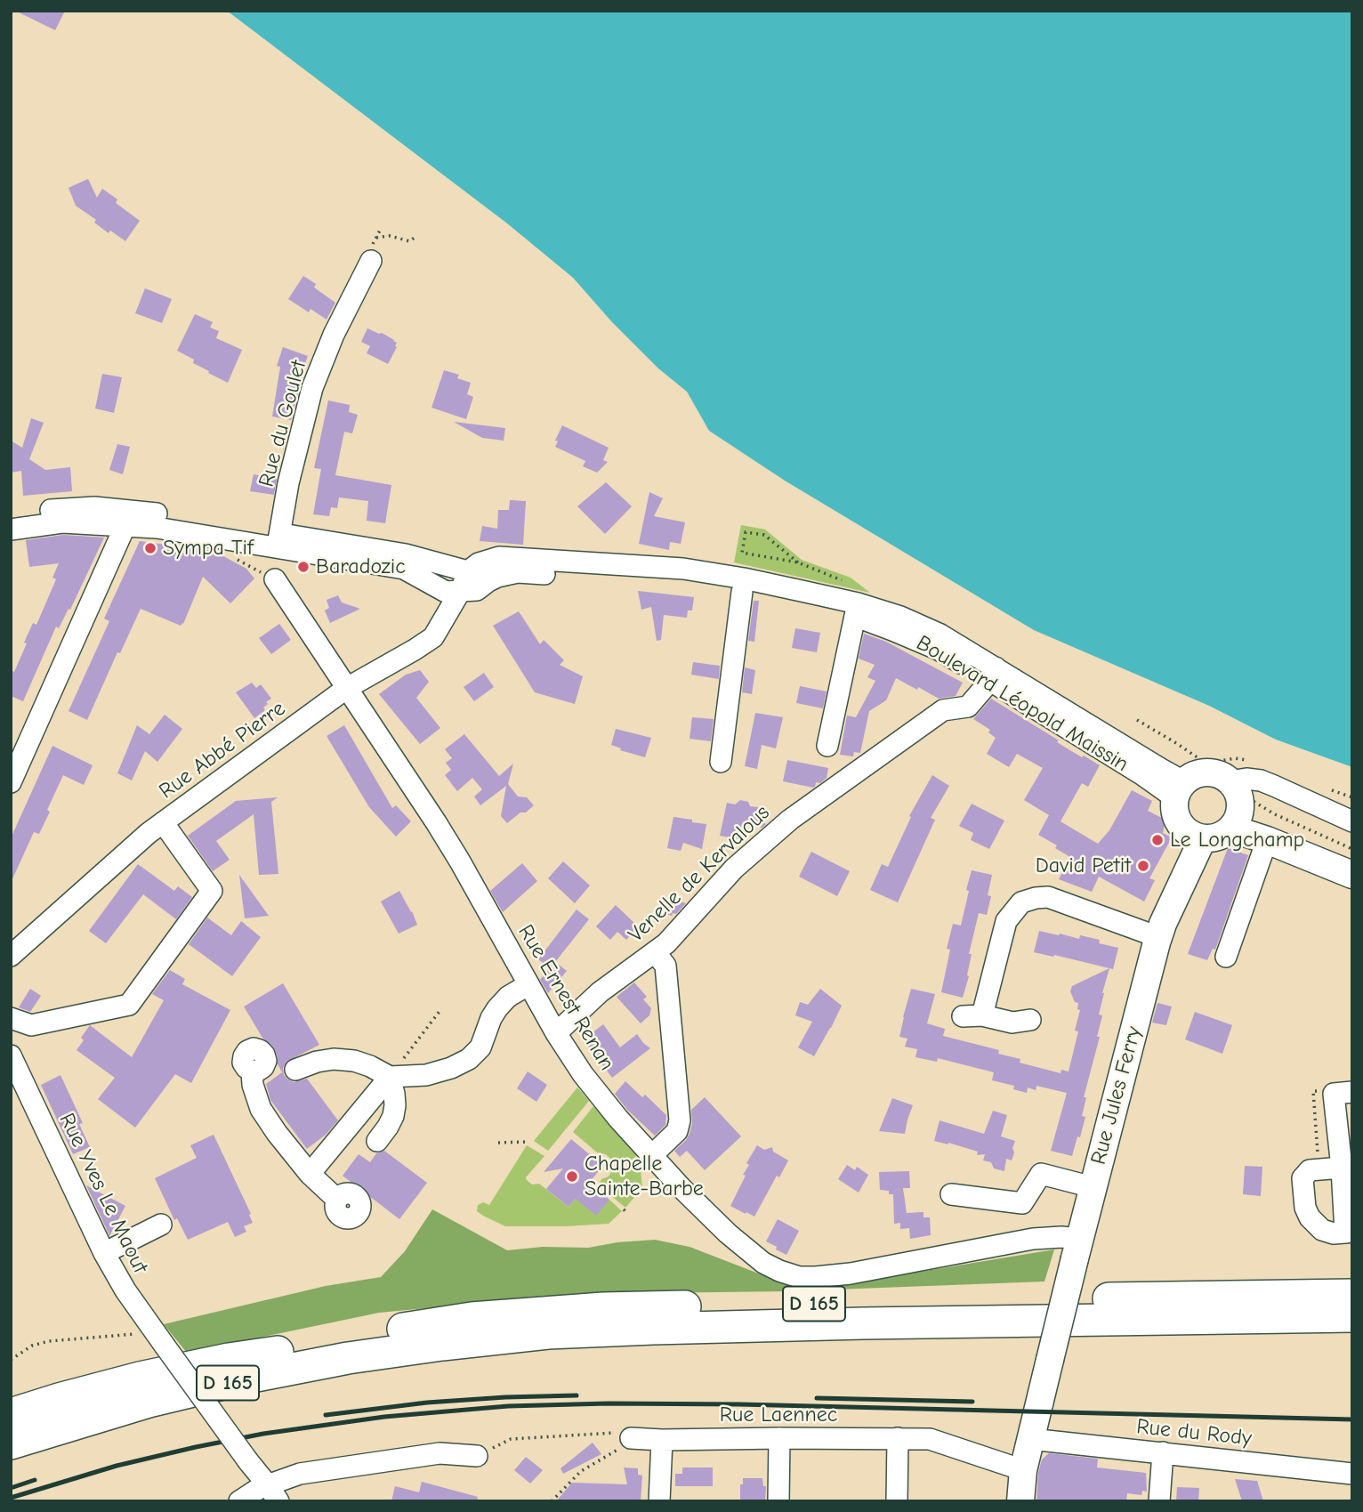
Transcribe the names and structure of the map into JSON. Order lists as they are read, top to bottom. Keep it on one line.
{"streets":{"highway":["D 165"],"main road":["Rue Jules Ferry"],"street":["Rue du Goulet","Boulevard Léopold Maissin","Rue Abbé Pierre","Venelle de Kervalous","Rue Ernest Renan","Rue Yves Le Maout","Rue Laennec","Rue du Rody"]},"crossings":[["Rue du Goulet","Boulevard Léopold Maissin"],["Boulevard Léopold Maissin","Rue Abbé Pierre"],["Boulevard Léopold Maissin","Venelle de Kervalous"],["Boulevard Léopold Maissin","Rue Jules Ferry"],["Rue Abbé Pierre","Rue Ernest Renan"],["Venelle de Kervalous","Rue Ernest Renan"],["Rue Ernest Renan","Rue Jules Ferry"],["Rue Jules Ferry","Rue Laennec"],["Rue Jules Ferry","Rue du Rody"]],"places":["Sympa Tif","Baradozic","Le Longchamp","David Petit","Chapelle Sainte-Barbe"]}
